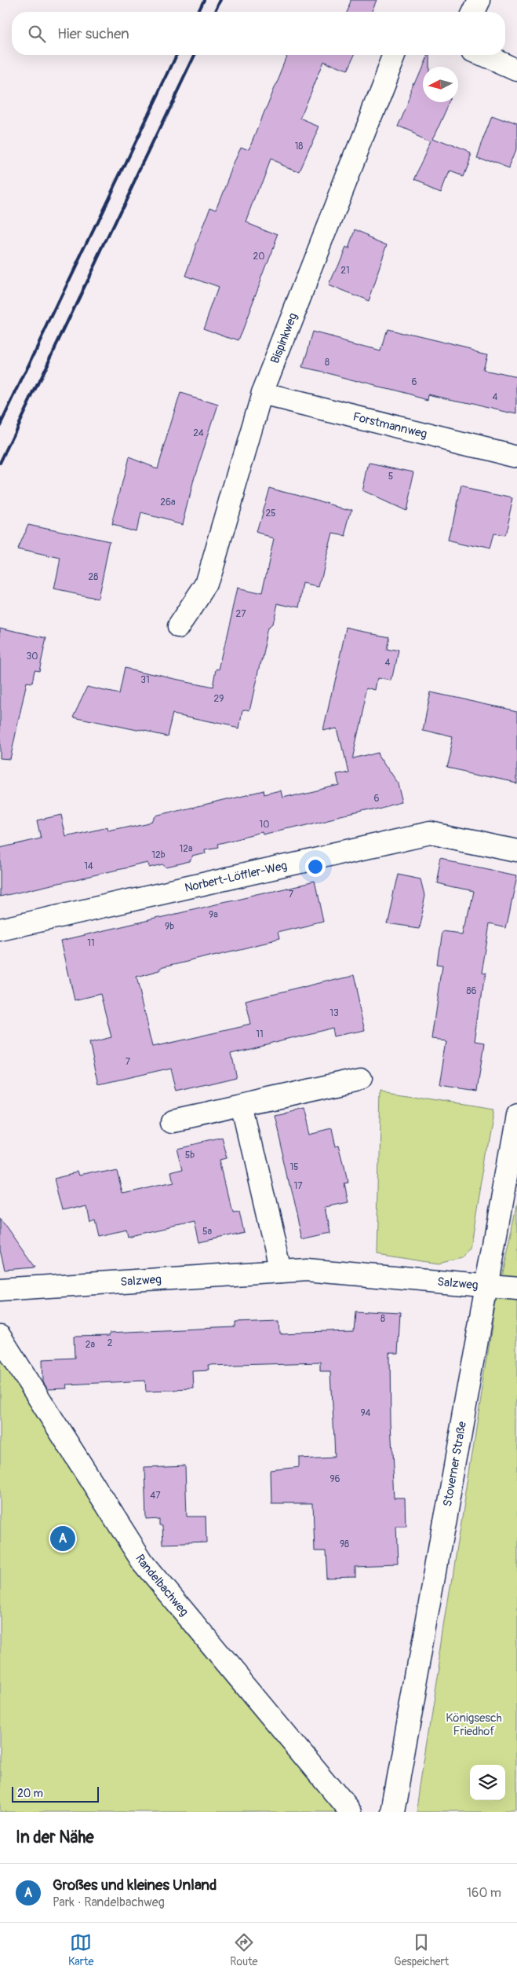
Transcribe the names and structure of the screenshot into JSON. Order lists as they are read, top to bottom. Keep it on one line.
{"streets":{"street":["Bispinkweg","Forstmannweg","Norbert-Löffler-Weg","Salzweg","Stoverner Straße","Randelbachweg"]},"crossings":[["Bispinkweg","Forstmannweg"],["Salzweg","Stoverner Straße"]],"parks":["Königsesch Friedhof"],"house_numbers":["18","20","21","8","6","4","24","5","26a","25","28","27","30","4","31","29","6","10","12a","12b","14","7","9a","9b","11","86","13","11","7","5b","15","17","5a","8","2","2a","94","96","47","98"],"scale_bar":"20 m","north":"left","page":{"search":"Hier suchen","pins":"A","scale":"20 m","heading":"In der Nähe","list":[{"mark":"A","name":"Großes und kleines Unland","note":"Park · Randelbachweg","value":"160 m"}],"nav":["Karte","Route","Gespeichert"]}}
